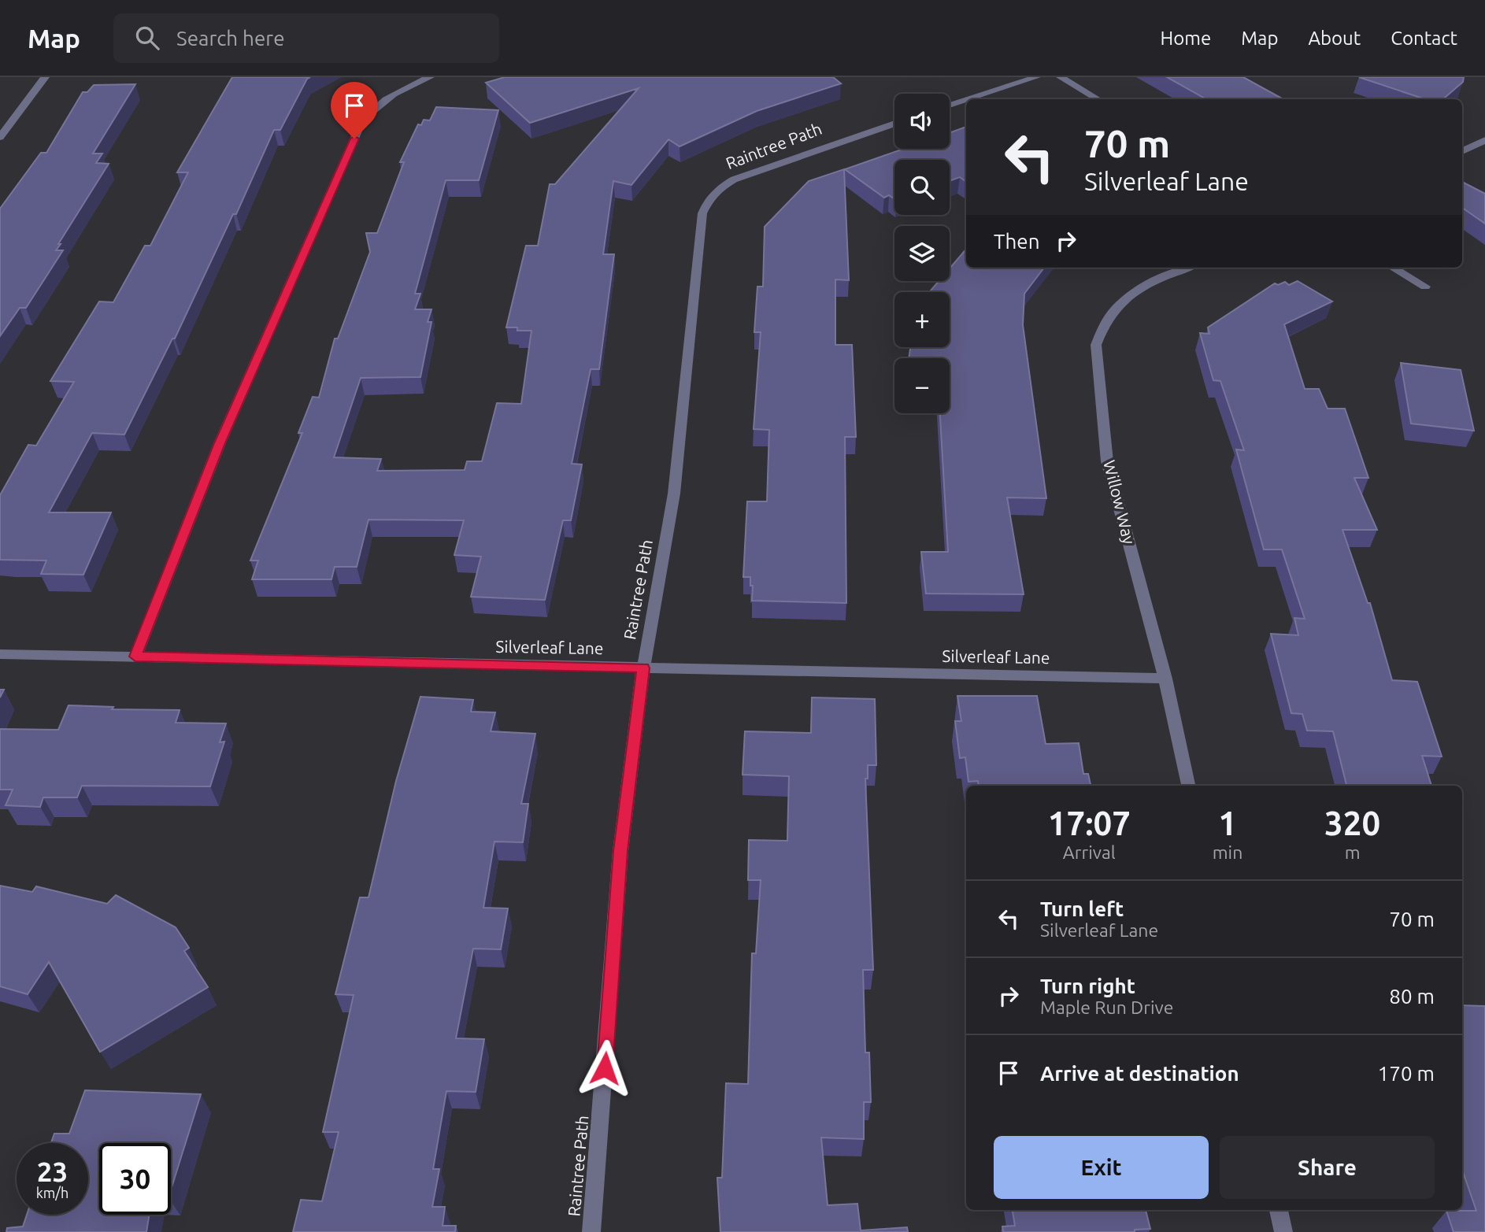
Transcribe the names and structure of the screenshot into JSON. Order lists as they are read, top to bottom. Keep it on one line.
{"streets":{"street":["Raintree Path","Willow Way","Silverleaf Lane"]},"crossings":[["Raintree Path","Silverleaf Lane"],["Willow Way","Silverleaf Lane"]],"page":{"header":"Map","search":"Search here","nav":["Home","Map","About","Contact"],"map_buttons":["+","−"],"turn":["70 m","Silverleaf Lane"],"then":"Then","eta":["17:07","Arrival","1","min","320","m"],"list":[{"name":"Turn left","note":"Silverleaf Lane","value":"70 m"},{"name":"Turn right","note":"Maple Run Drive","value":"80 m"},{"name":"Arrive at destination","value":"170 m"}],"buttons":["Exit","Share"],"speed":"23 km/h","limit":"30"}}
